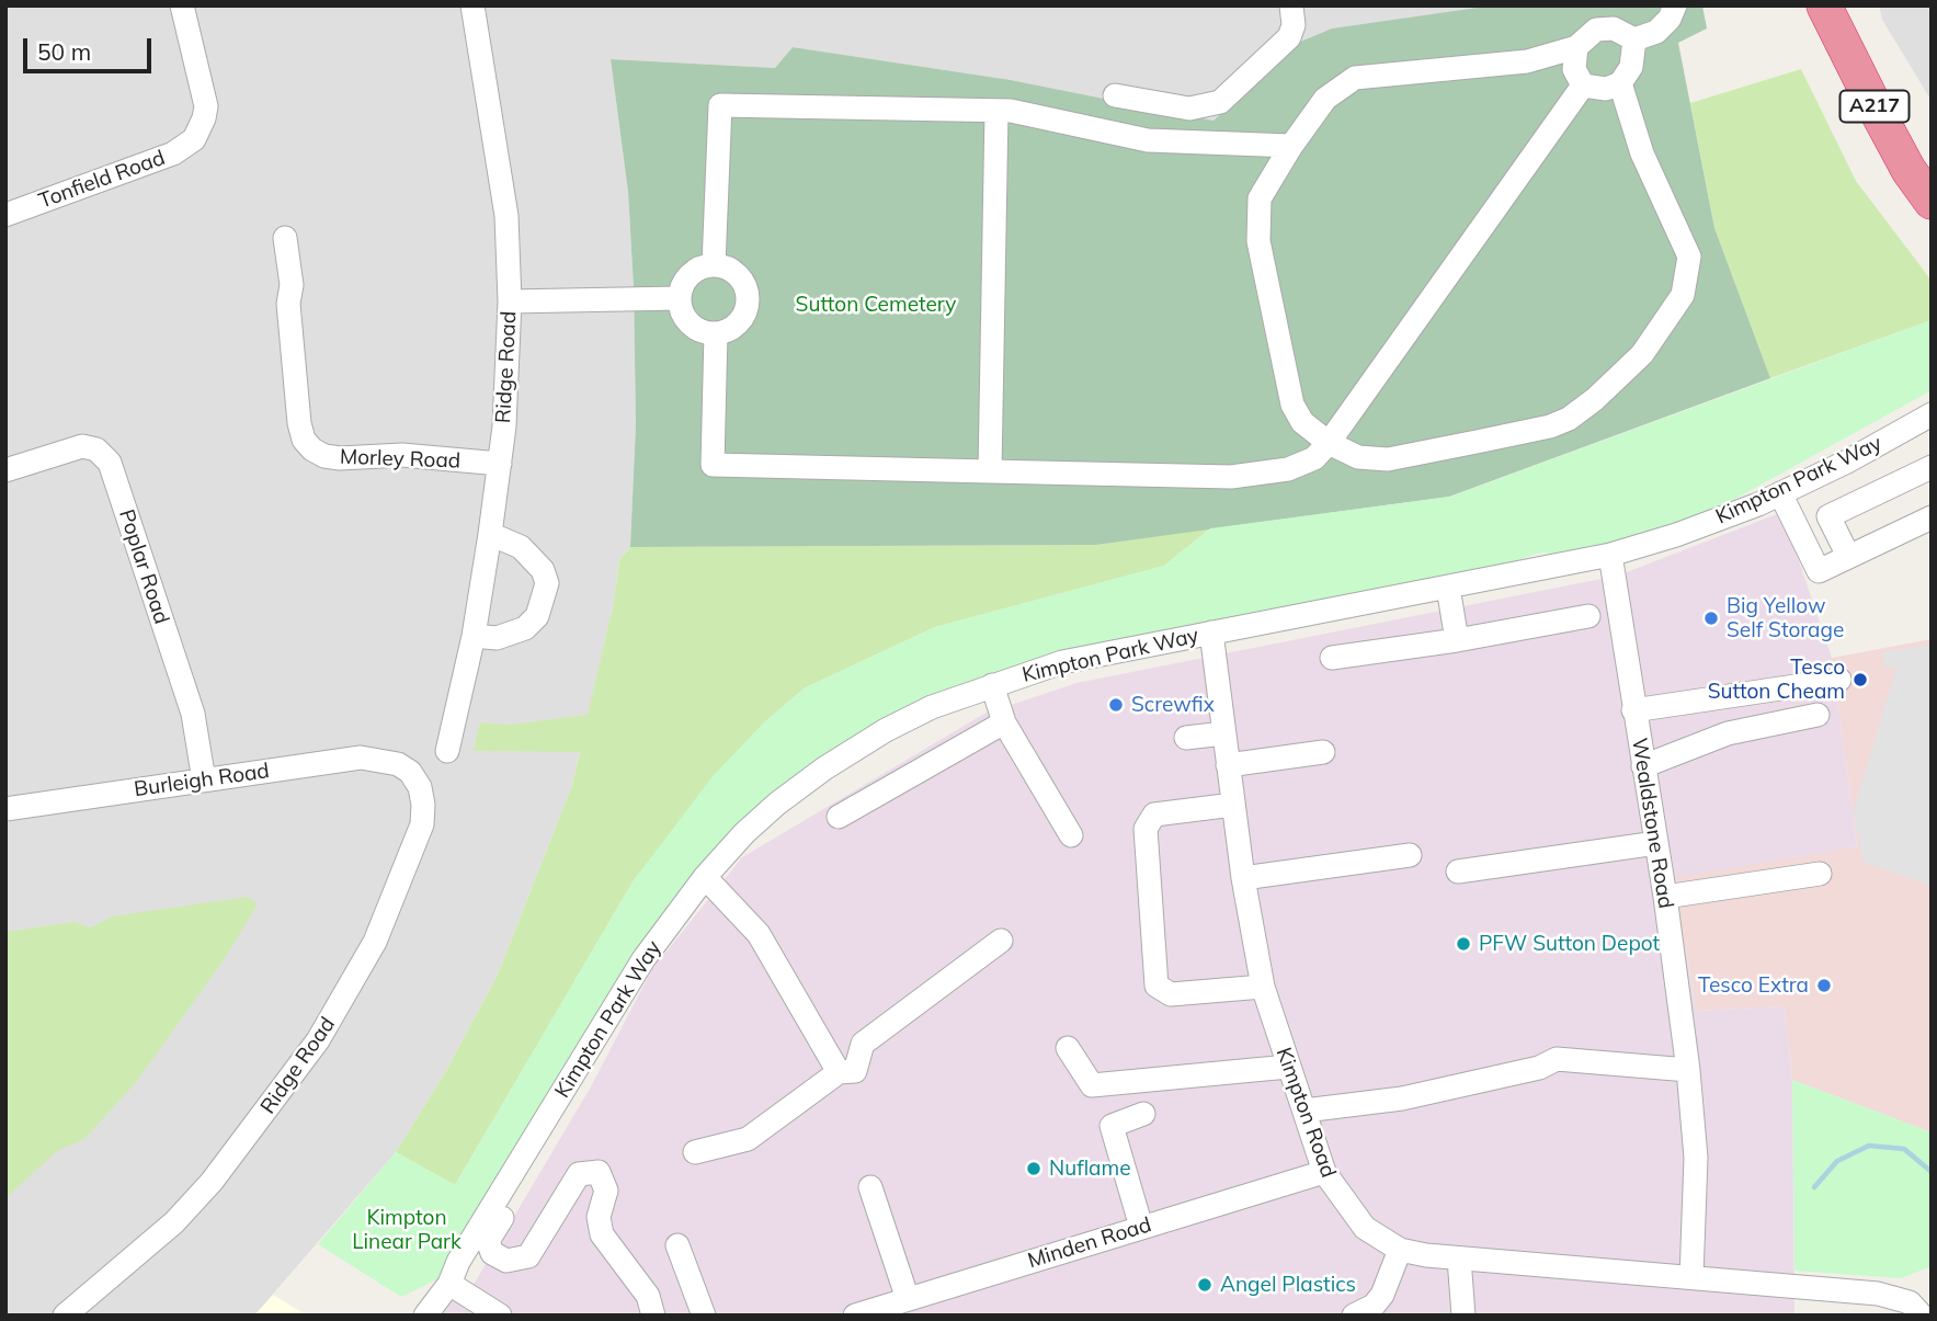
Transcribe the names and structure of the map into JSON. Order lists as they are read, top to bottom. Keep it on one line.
{"streets":{"highway":["A217"],"street":["Tonfield Road","Ridge Road","Morley Road","Kimpton Park Way","Poplar Road","Burleigh Road","Wealdstone Road","Kimpton Road","Minden Road"]},"crossings":[["Ridge Road","Morley Road"],["Ridge Road","Burleigh Road"],["Kimpton Park Way","Wealdstone Road"],["Kimpton Park Way","Kimpton Road"],["Poplar Road","Burleigh Road"],["Wealdstone Road","Kimpton Road"],["Kimpton Road","Minden Road"]],"parks":["Sutton Cemetery","Kimpton Linear Park"],"places":["Big Yellow Self Storage","Tesco Sutton Cheam","Screwfix","PFW Sutton Depot","Tesco Extra","Nuflame","Angel Plastics"],"scale_bar":"50 m"}
